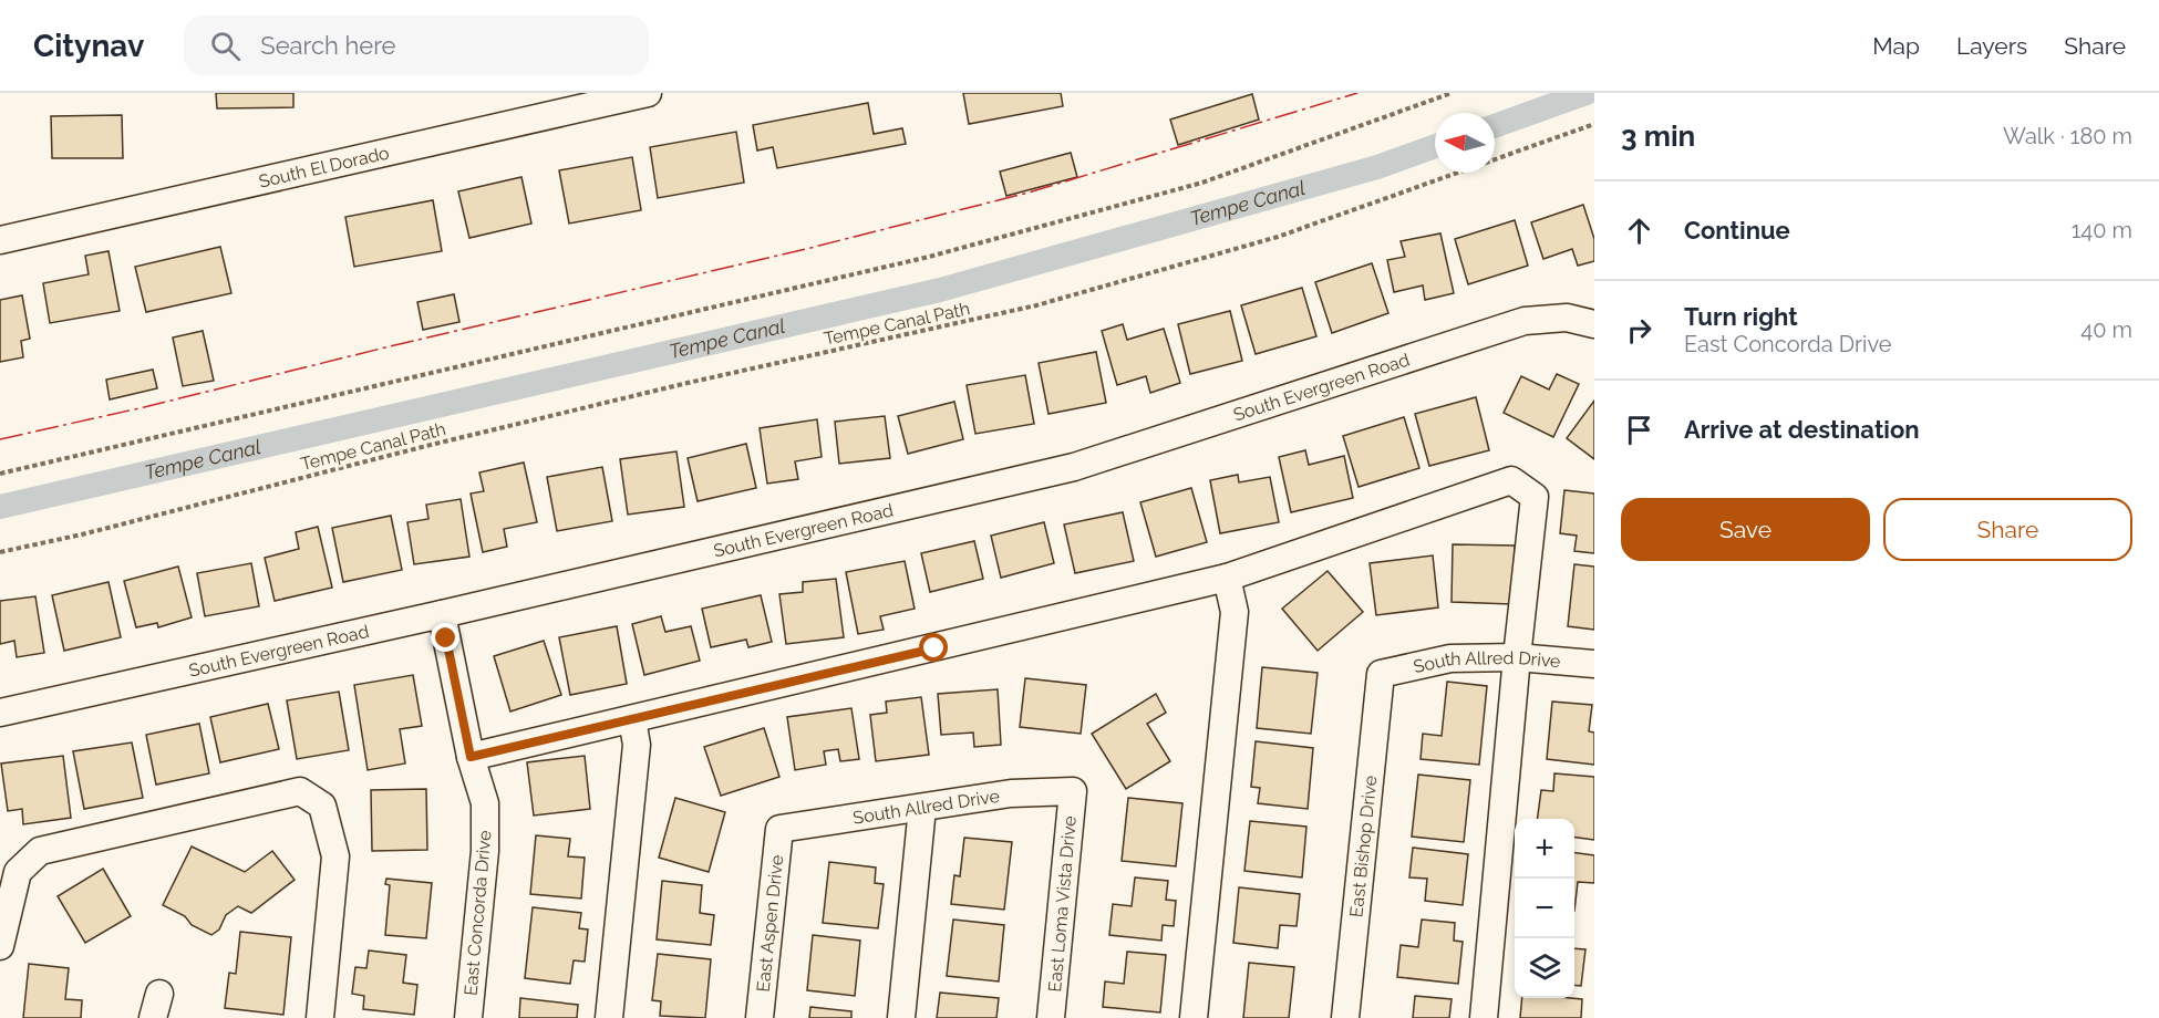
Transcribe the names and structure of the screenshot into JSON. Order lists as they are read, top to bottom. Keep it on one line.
{"streets":{"street":["South El Dorado","South Evergreen Road","South Allred Drive","East Bishop Drive","East Loma Vista Drive","East Concorda Drive","East Aspen Drive"],"path":["Tempe Canal Path"]},"crossings":[["South Evergreen Road","East Concorda Drive"],["South Allred Drive","East Bishop Drive"],["South Allred Drive","East Loma Vista Drive"],["South Allred Drive","East Aspen Drive"]],"water":["Tempe Canal"],"north":"left","page":{"header":"Citynav","search":"Search here","nav":["Map","Layers","Share"],"heading":["3 min","Walk · 180 m"],"list":[["Continue","140 m"],["Turn right","East Concorda Drive","40 m"],"Arrive at destination"],"buttons":["Save","Share"],"map_buttons":["+","−"]}}
